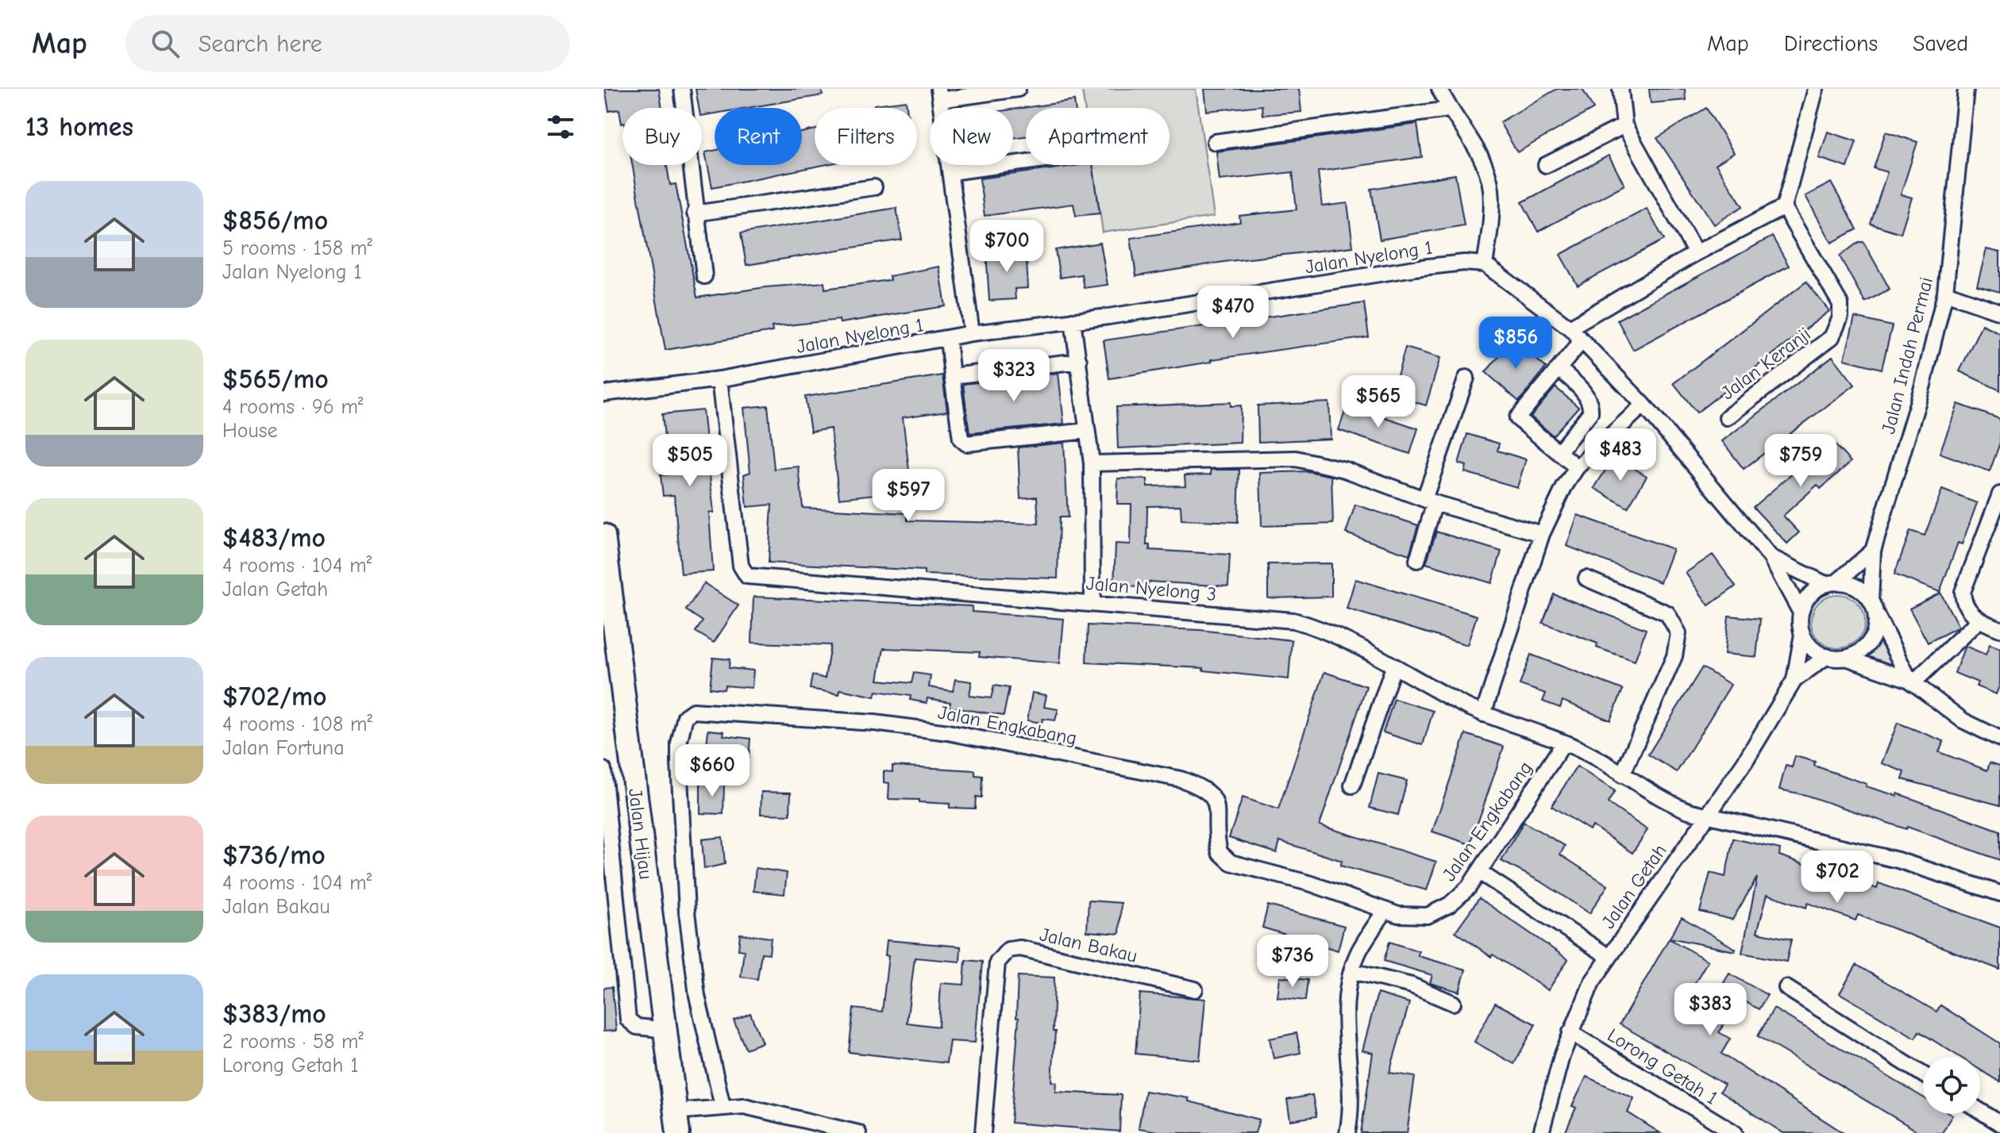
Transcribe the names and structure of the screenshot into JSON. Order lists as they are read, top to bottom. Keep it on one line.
{"streets":{"main road":["Jalan Hijau"],"street":["Jalan Nyelong 1","Jalan Indah Permai","Jalan Keranji","Jalan Nyelong 3","Jalan Engkabang","Jalan Getah","Jalan Bakau","Lorong Getah 1"]},"crossings":[["Jalan Nyelong 1","Jalan Nyelong 3"],["Jalan Nyelong 3","Jalan Engkabang"],["Jalan Nyelong 3","Jalan Getah"],["Jalan Getah","Lorong Getah 1"]],"page":{"header":"Map","search":"Search here","nav":["Map","Directions","Saved"],"heading":"13 homes","chip":["Buy","Rent","Filters","New","Apartment"],"list":[{"name":"$856/mo","note":"5 rooms · 158 m² · Jalan Nyelong 1"},{"name":"$565/mo","note":"4 rooms · 96 m² · House"},{"name":"$483/mo","note":"4 rooms · 104 m² · Jalan Getah"},{"name":"$702/mo","note":"4 rooms · 108 m² · Jalan Fortuna"},{"name":"$736/mo","note":"4 rooms · 104 m² · Jalan Bakau"},{"name":"$383/mo","note":"2 rooms · 58 m² · Lorong Getah 1"}],"price":["$700","$470","$856","$323","$565","$483","$505","$759","$597","$660","$702","$736","$383"]}}
